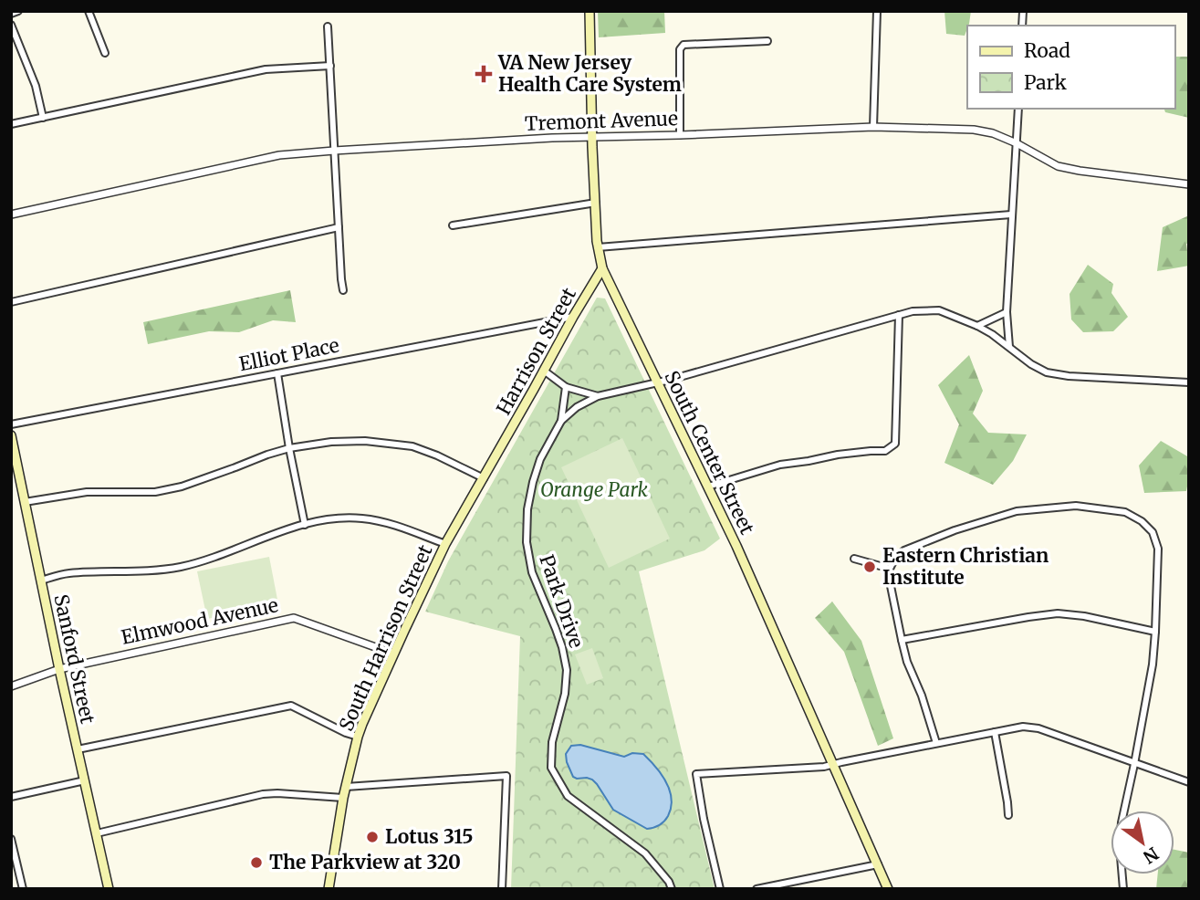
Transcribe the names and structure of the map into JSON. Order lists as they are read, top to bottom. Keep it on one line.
{"streets":{"main road":["Harrison Street","South Center Street","South Harrison Street","Sanford Street"],"street":["Tremont Avenue","Elliot Place","Park Drive","Elmwood Avenue"]},"crossings":[["Tremont Avenue","South Center Street"],["Harrison Street","Elliot Place"],["Harrison Street","South Center Street"],["Harrison Street","South Harrison Street"],["South Center Street","Park Drive"],["Elmwood Avenue","South Harrison Street"],["Elmwood Avenue","Sanford Street"]],"parks":["Orange Park"],"places":{"health":["VA New Jersey Health Care System"],"other":["Eastern Christian Institute","Lotus 315","The Parkview at 320"]},"legend":["Road","Park"],"north":"bottom right"}
